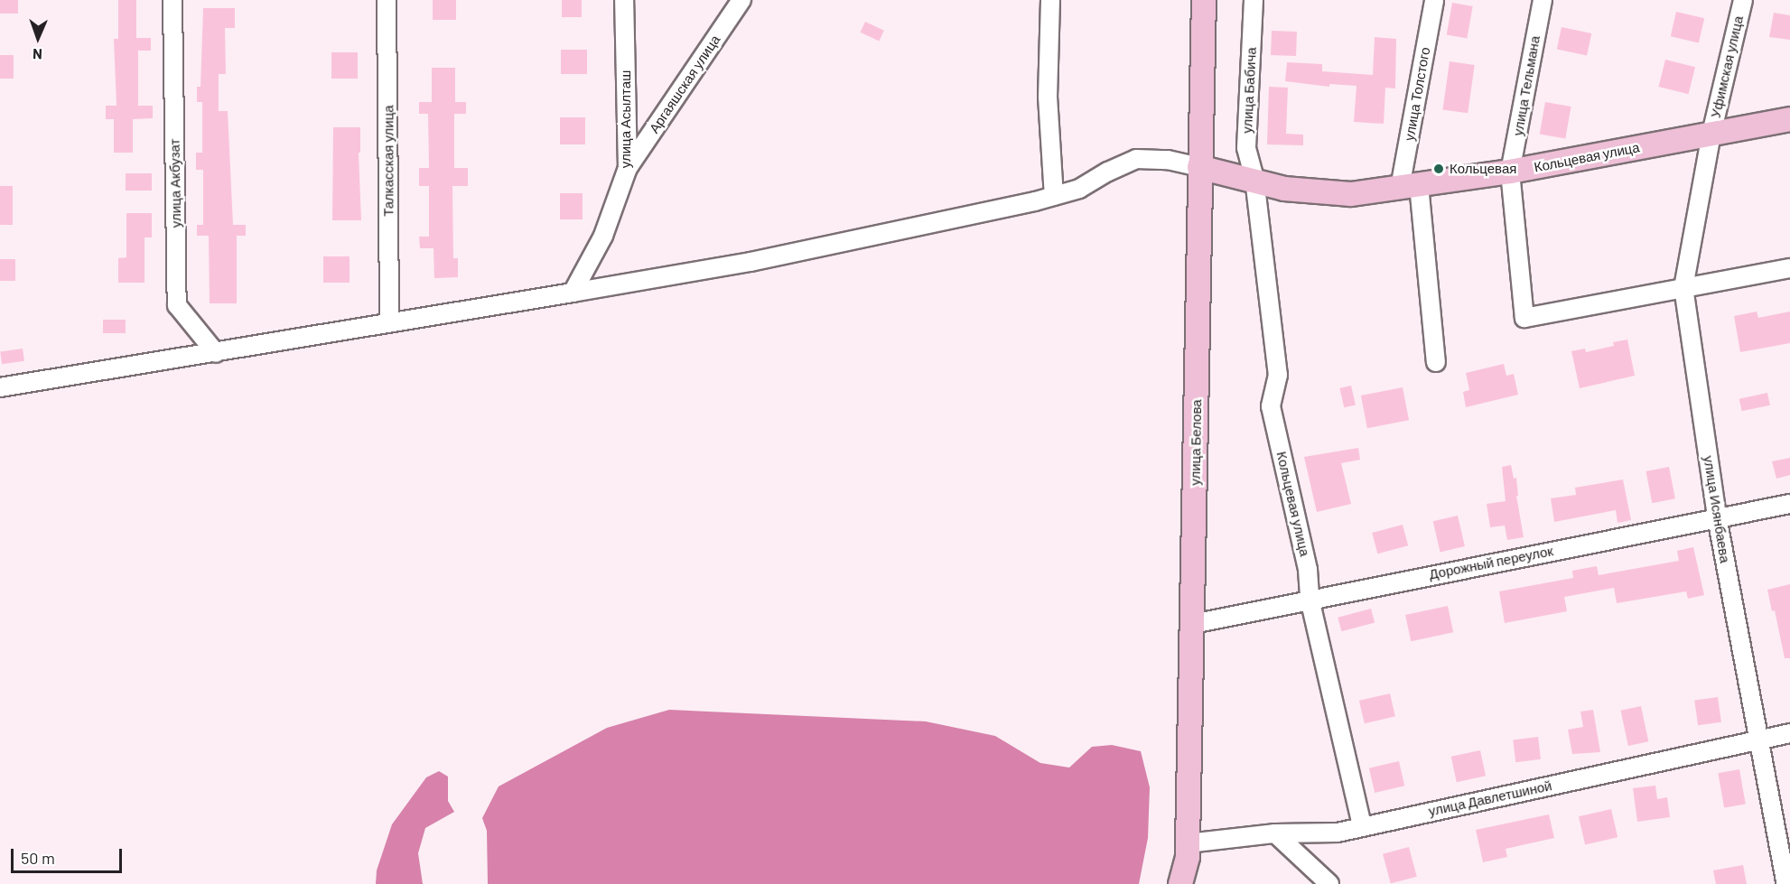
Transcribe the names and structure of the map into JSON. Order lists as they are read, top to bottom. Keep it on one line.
{"streets":{"main road":["Кольцевая улица","улица Белова"],"street":["Уфимская улица","Аргаяшская улица","улица Тельмана","улица Бабича","улица Толстого","улица Асылташ","Талкасская улица","улица Акбузат","улица Исянбаева","Дорожный переулок","улица Давлетшиной"]},"crossings":[["Уфимская улица","Кольцевая улица"],["Уфимская улица","улица Исянбаева"],["Аргаяшская улица","улица Асылташ"],["улица Тельмана","Кольцевая улица"],["улица Тельмана","улица Исянбаева"],["улица Бабича","Кольцевая улица"],["улица Толстого","Кольцевая улица"],["Кольцевая улица","улица Белова"],["Кольцевая улица","улица Исянбаева"],["Кольцевая улица","Дорожный переулок"],["Кольцевая улица","улица Давлетшиной"],["улица Белова","Дорожный переулок"],["улица Белова","улица Давлетшиной"],["улица Исянбаева","Дорожный переулок"],["улица Исянбаева","улица Давлетшиной"]],"places":["Кольцевая"],"scale_bar":"50 m","north":"bottom"}
